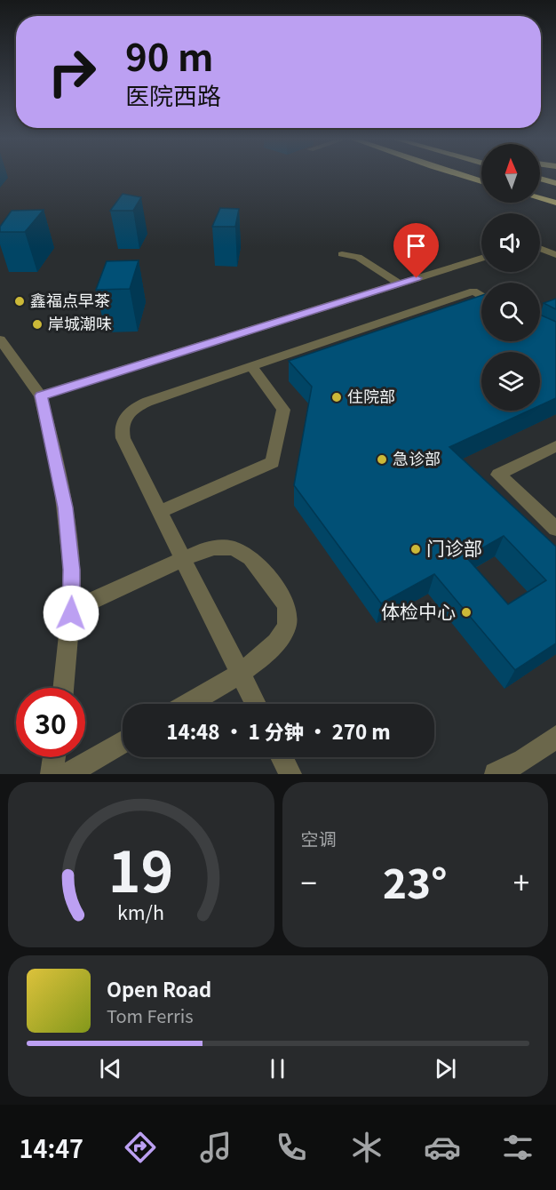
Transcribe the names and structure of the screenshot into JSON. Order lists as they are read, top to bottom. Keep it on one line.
{"places":["鑫福点早茶","岸城潮味","住院部","急诊部","门诊部","体检中心"],"north":"top","page":{"turn":["90 m","医院西路"],"limit":"30","trip":"14:48 · 1 分钟 · 270 m","tile":"空调","heat":["−","23°","+"],"song":["Open Road","Tom Ferris"],"tabs":"14:47","gauge":["19","km/h"]}}
